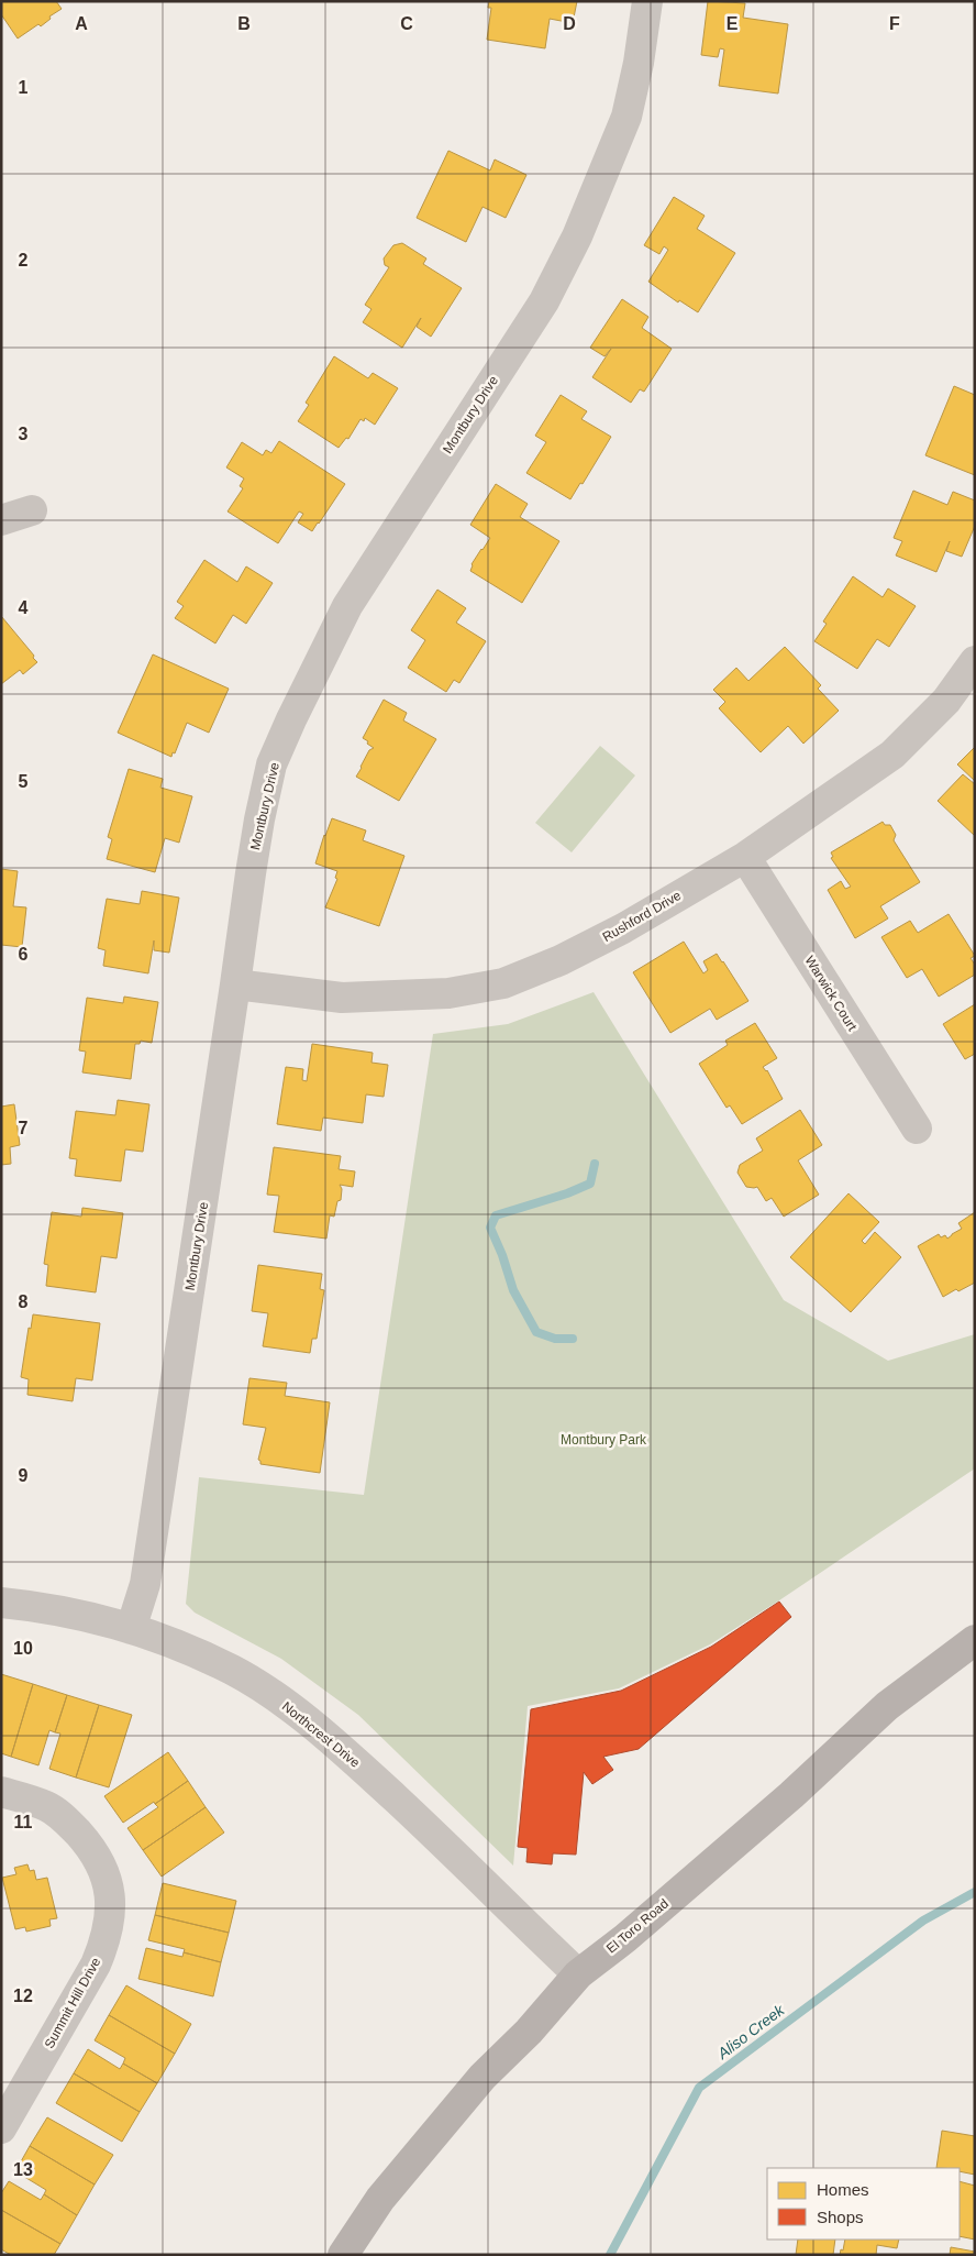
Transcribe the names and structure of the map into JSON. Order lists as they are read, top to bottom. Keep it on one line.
{"streets":{"main road":["El Toro Road"],"street":["Montbury Drive","Rushford Drive","Warwick Court","Northcrest Drive","Summit Hill Drive"]},"crossings":[["Montbury Drive","Rushford Drive"],["Montbury Drive","Northcrest Drive"],["Rushford Drive","Warwick Court"],["Northcrest Drive","El Toro Road"]],"water":["Aliso Creek"],"parks":["Montbury Park"],"legend":["Homes","Shops"],"grid":{"columns":["A","B","C","D","E","F"],"rows":["1","2","3","4","5","6","7","8","9","10","11","12","13"]}}
